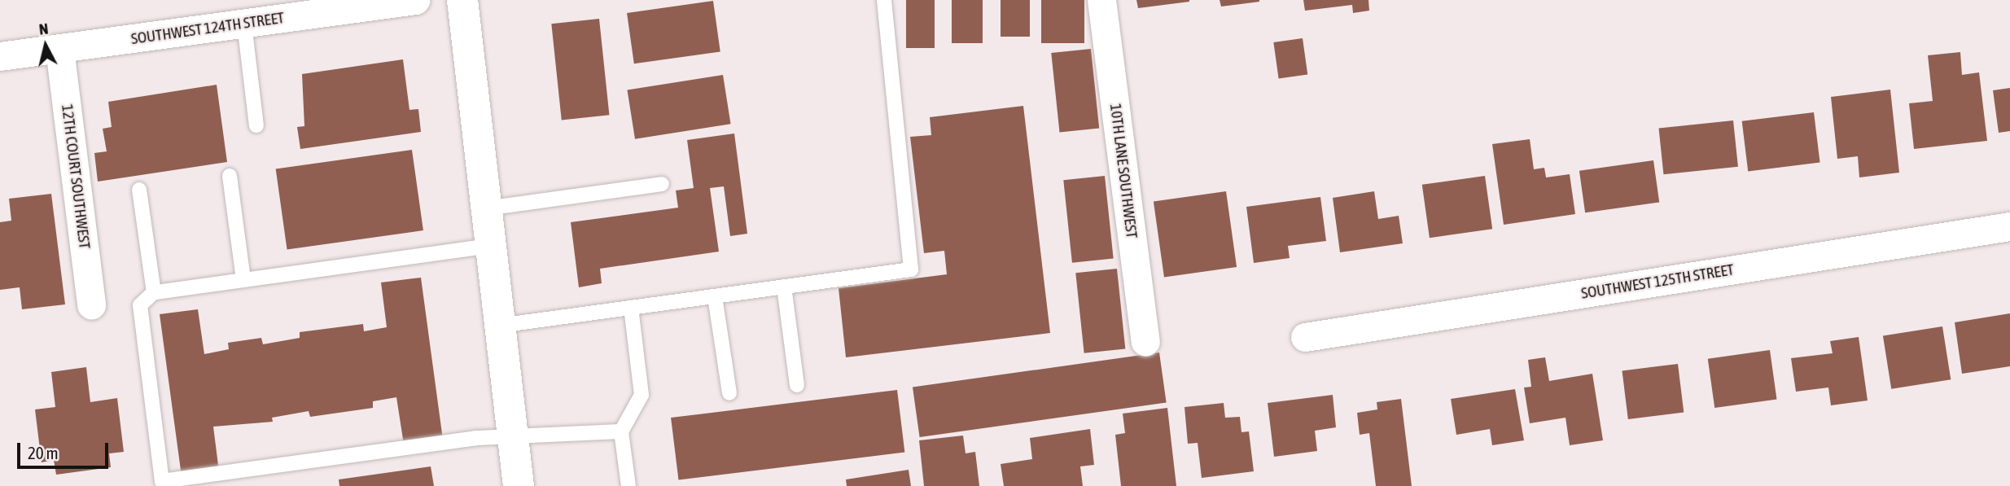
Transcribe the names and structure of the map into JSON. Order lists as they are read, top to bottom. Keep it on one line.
{"streets":{"street":["SOUTHWEST 124TH STREET","10TH LANE SOUTHWEST","12TH COURT SOUTHWEST","SOUTHWEST 125TH STREET"]},"crossings":[["SOUTHWEST 124TH STREET","12TH COURT SOUTHWEST"]],"scale_bar":"20 m","north":"top"}
